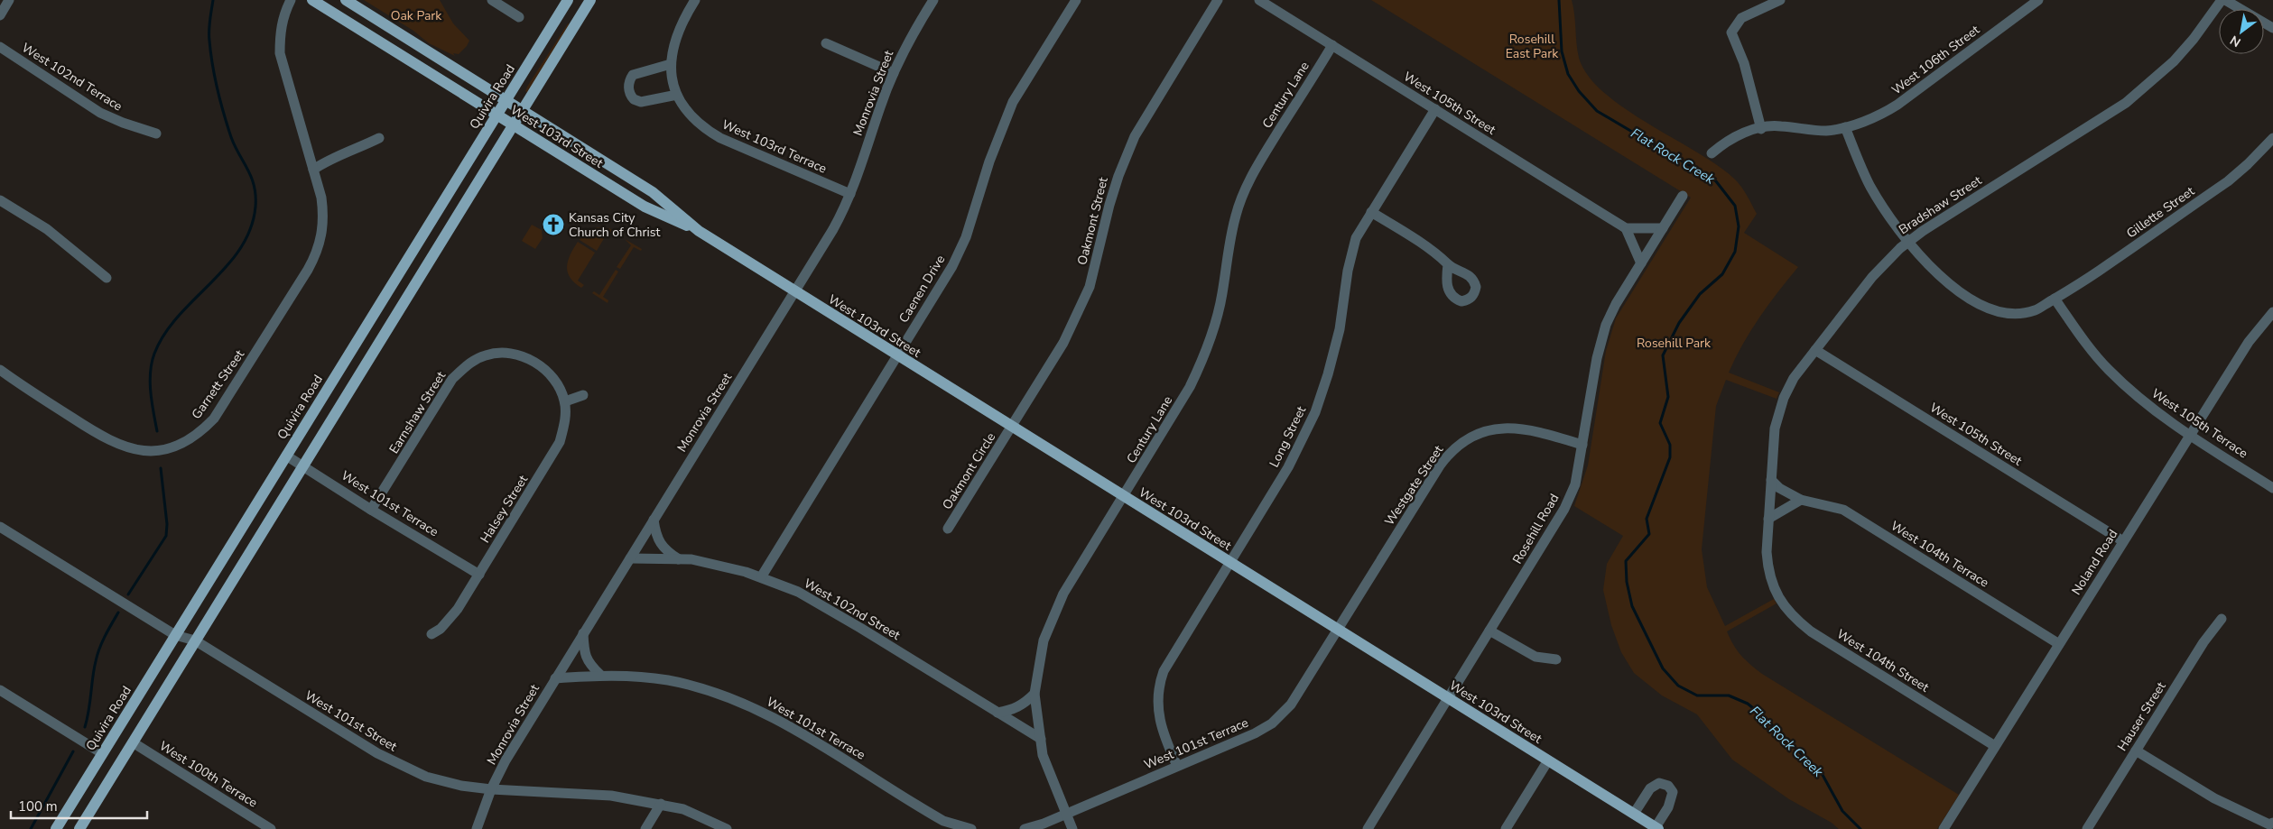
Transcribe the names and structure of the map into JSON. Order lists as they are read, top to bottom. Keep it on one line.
{"streets":{"main road":["Quivira Road","West 103rd Street"],"street":["West 106th Street","West 102nd Terrace","Monrovia Street","Century Lane","West 105th Street","West 103rd Terrace","Bradshaw Street","Gillette Street","Oakmont Street","Caenen Drive","Garnett Street","Earnshaw Street","West 105th Terrace","Long Street","Oakmont Circle","Westgate Street","West 101st Terrace","Halsey Street","Rosehill Road","West 104th Terrace","Noland Road","West 102nd Street","West 104th Street","Hauser Street","West 101st Street","West 100th Terrace"]},"crossings":[["Monrovia Street","West 103rd Street"],["Monrovia Street","West 103rd Terrace"],["Monrovia Street","West 101st Terrace"],["Monrovia Street","West 102nd Street"],["Monrovia Street","West 101st Street"],["Century Lane","West 105th Street"],["Century Lane","West 103rd Street"],["Century Lane","West 101st Terrace"],["Century Lane","West 102nd Street"],["Quivira Road","West 103rd Street"],["Quivira Road","West 101st Terrace"],["Quivira Road","West 101st Street"],["West 105th Street","Bradshaw Street"],["West 105th Street","Long Street"],["West 105th Street","Noland Road"],["West 103rd Street","Oakmont Street"],["West 103rd Street","Caenen Drive"],["West 103rd Street","Long Street"],["West 103rd Street","Oakmont Circle"],["West 103rd Street","Westgate Street"],["West 103rd Street","West 101st Terrace"],["West 103rd Street","Rosehill Road"],["Bradshaw Street","West 104th Terrace"],["Bradshaw Street","West 104th Street"],["Gillette Street","West 105th Terrace"],["Oakmont Street","Oakmont Circle"],["Caenen Drive","West 102nd Street"],["Earnshaw Street","West 101st Terrace"],["Earnshaw Street","Halsey Street"],["West 105th Terrace","Noland Road"],["Long Street","West 101st Terrace"],["Westgate Street","West 101st Terrace"],["Westgate Street","Rosehill Road"],["West 101st Terrace","Halsey Street"],["West 104th Terrace","Noland Road"],["Noland Road","West 104th Street"]],"water":["Flat Rock Creek"],"parks":["Oak Park","Rosehill East Park","Rosehill Park"],"places":{"church":["Kansas City Church of Christ"]},"scale_bar":"100 m","north":"bottom left"}
